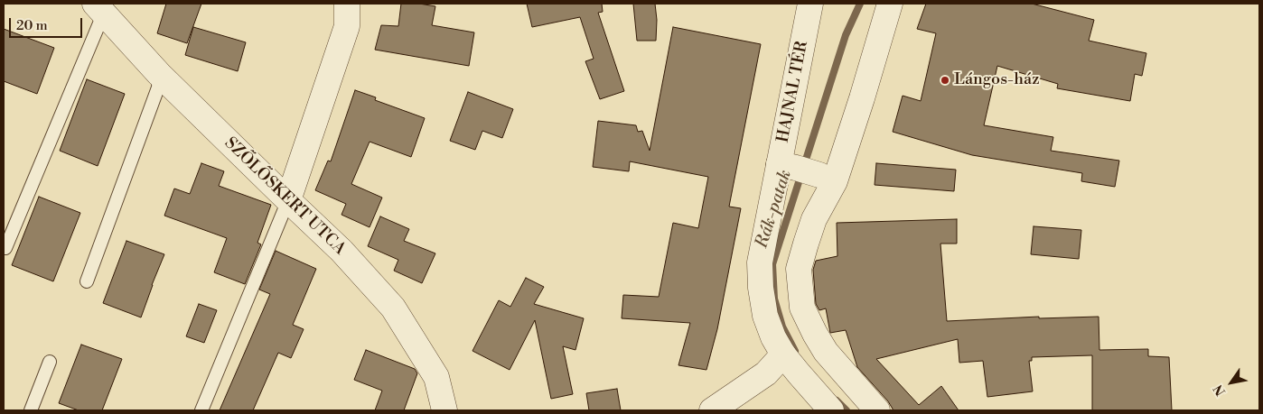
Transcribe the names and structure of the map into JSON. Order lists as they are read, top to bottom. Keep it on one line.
{"streets":{"street":["HAJNAL TÉR","SZŐLŐSKERT UTCA"]},"water":["Rák-patak"],"places":["Lángos-ház"],"scale_bar":"20 m","north":"bottom left"}
